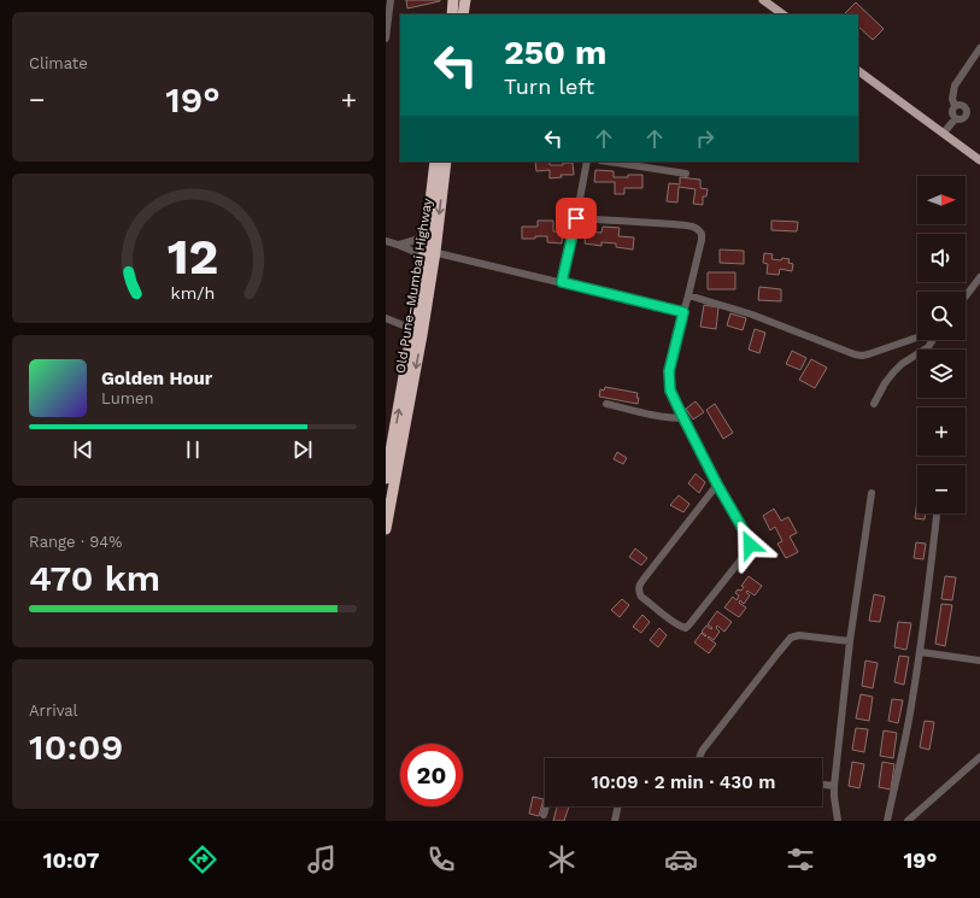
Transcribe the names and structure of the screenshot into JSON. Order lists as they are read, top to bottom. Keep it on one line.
{"streets":{"highway":["Old Pune–Mumbai Highway"]},"north":"right","page":{"tile":["Climate",["Range · 94%","470 km"],["Arrival","10:09"]],"turn":["250 m","Turn left"],"heat":["−","19°","+"],"map_buttons":["+","−"],"song":["Golden Hour","Lumen"],"limit":"20","trip":"10:09 · 2 min · 430 m","tabs":["10:07","19°"],"gauge":["12","km/h"]}}
